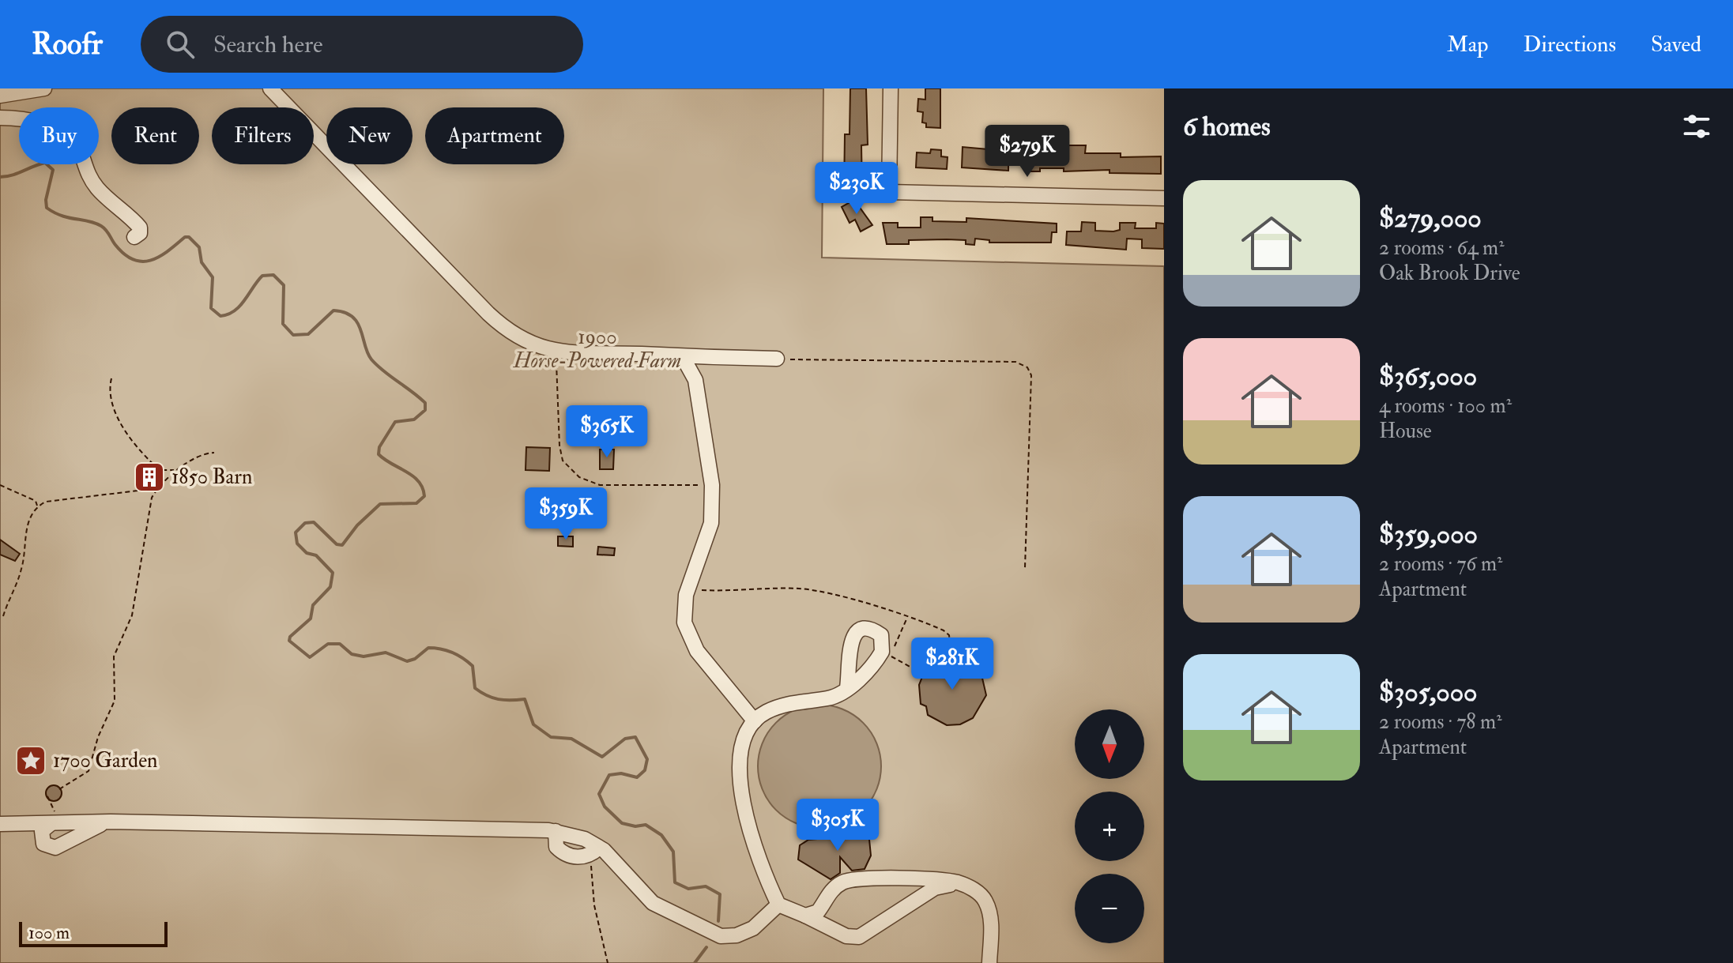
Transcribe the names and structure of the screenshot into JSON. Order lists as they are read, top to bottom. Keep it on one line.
{"parks":["1900 Horse-Powered Farm"],"places":{"building":["1850 Barn"],"place":["1700 Garden"]},"scale_bar":"100 m","north":"bottom","page":{"header":"Roofr","search":"Search here","nav":["Map","Directions","Saved"],"heading":"6 homes","chip":["Buy","Rent","Filters","New","Apartment"],"price":["$279K","$230K","$365K","$359K","$281K","$305K"],"list":[{"name":"$279,000","note":"2 rooms · 64 m² · Oak Brook Drive"},{"name":"$365,000","note":"4 rooms · 100 m² · House"},{"name":"$359,000","note":"2 rooms · 76 m² · Apartment"},{"name":"$305,000","note":"2 rooms · 78 m² · Apartment"}],"map_buttons":["+","−"],"scale":"100 m"}}
